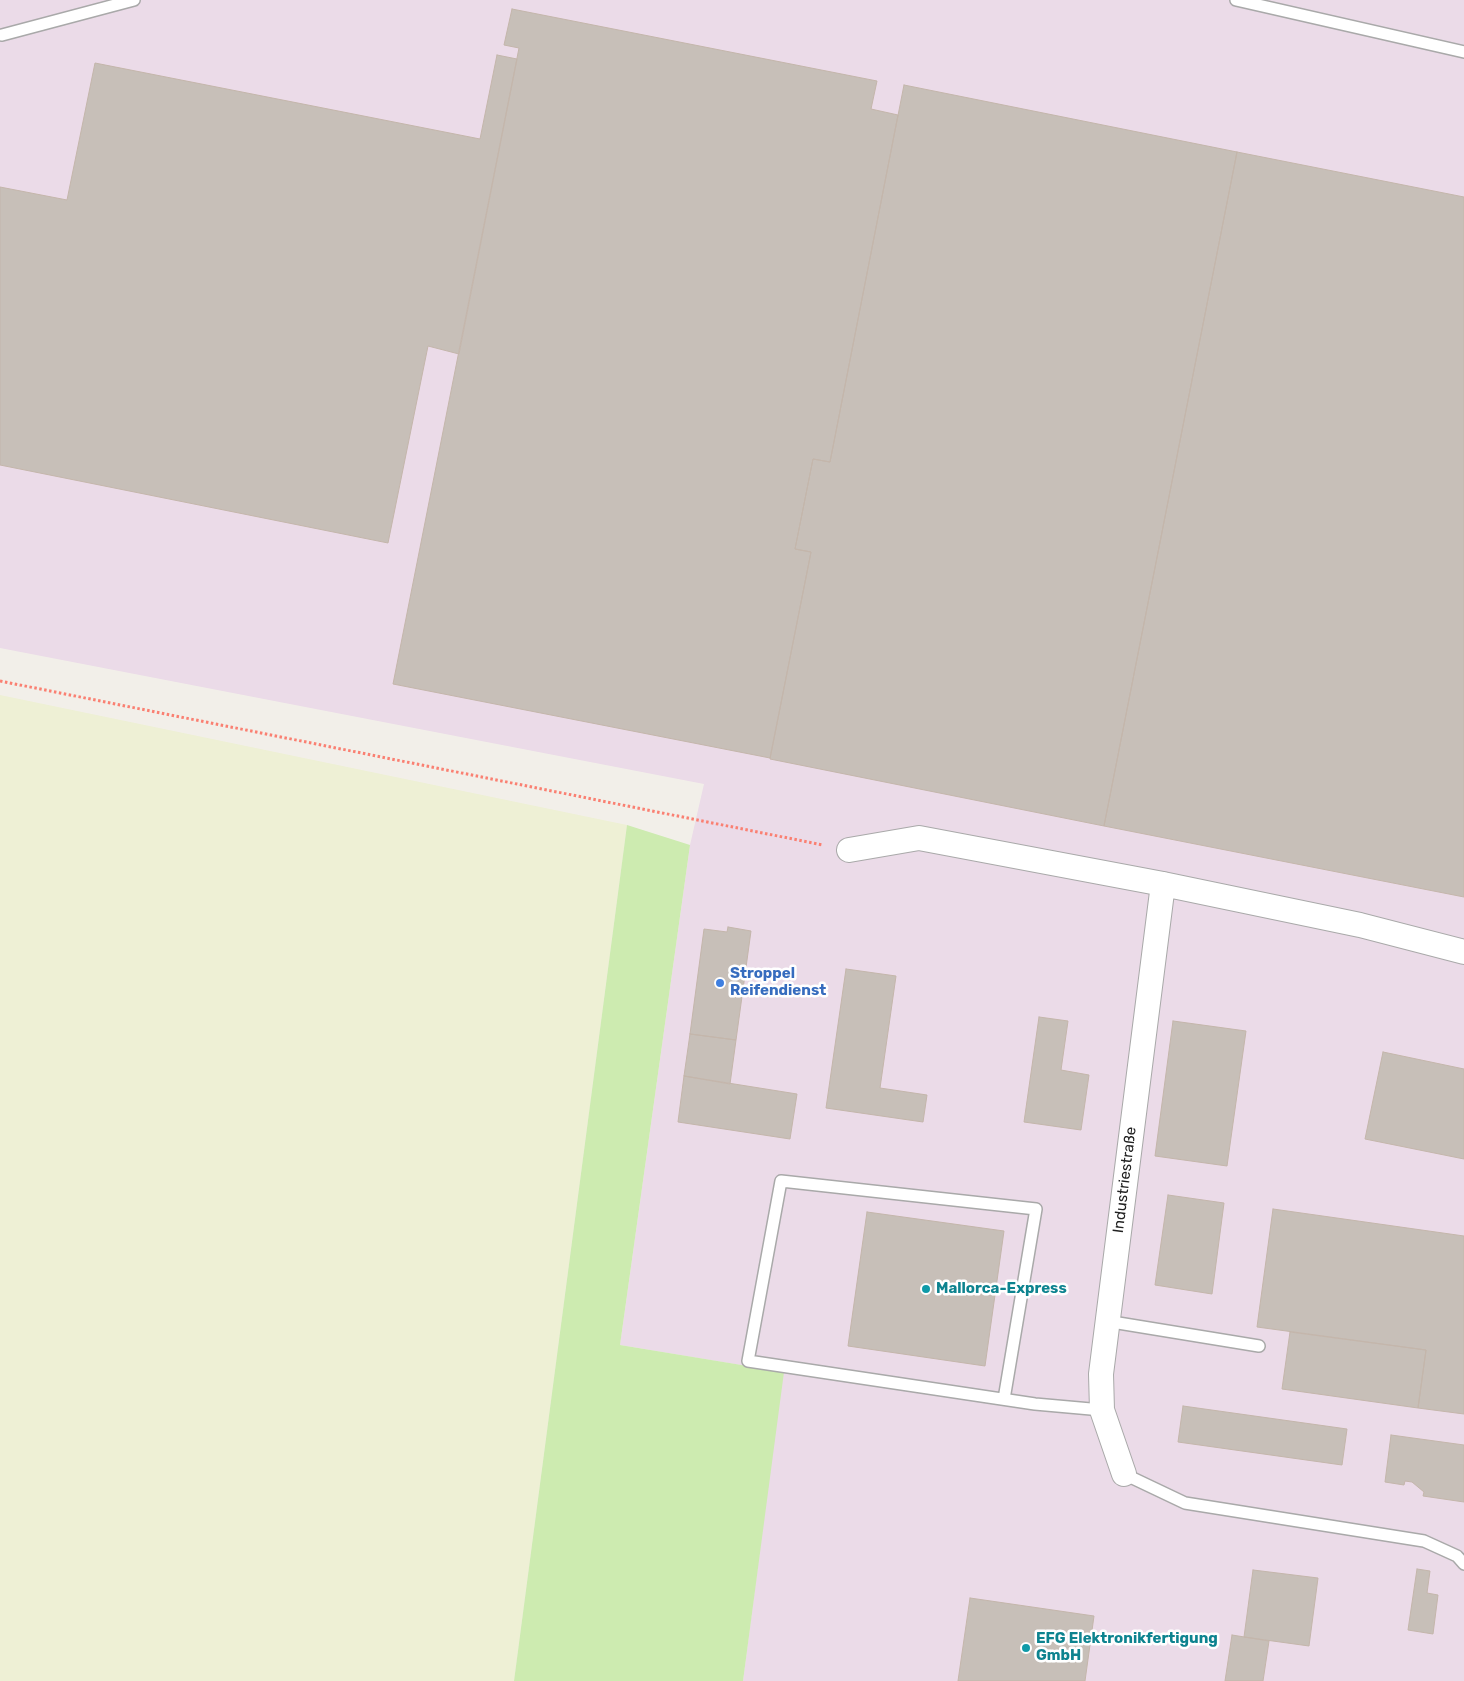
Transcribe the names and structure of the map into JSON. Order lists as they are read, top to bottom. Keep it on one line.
{"streets":{"street":["Industriestraße"]},"places":["Stroppel Reifendienst","Mallorca-Express","EFG Elektronikfertigung GmbH"]}
